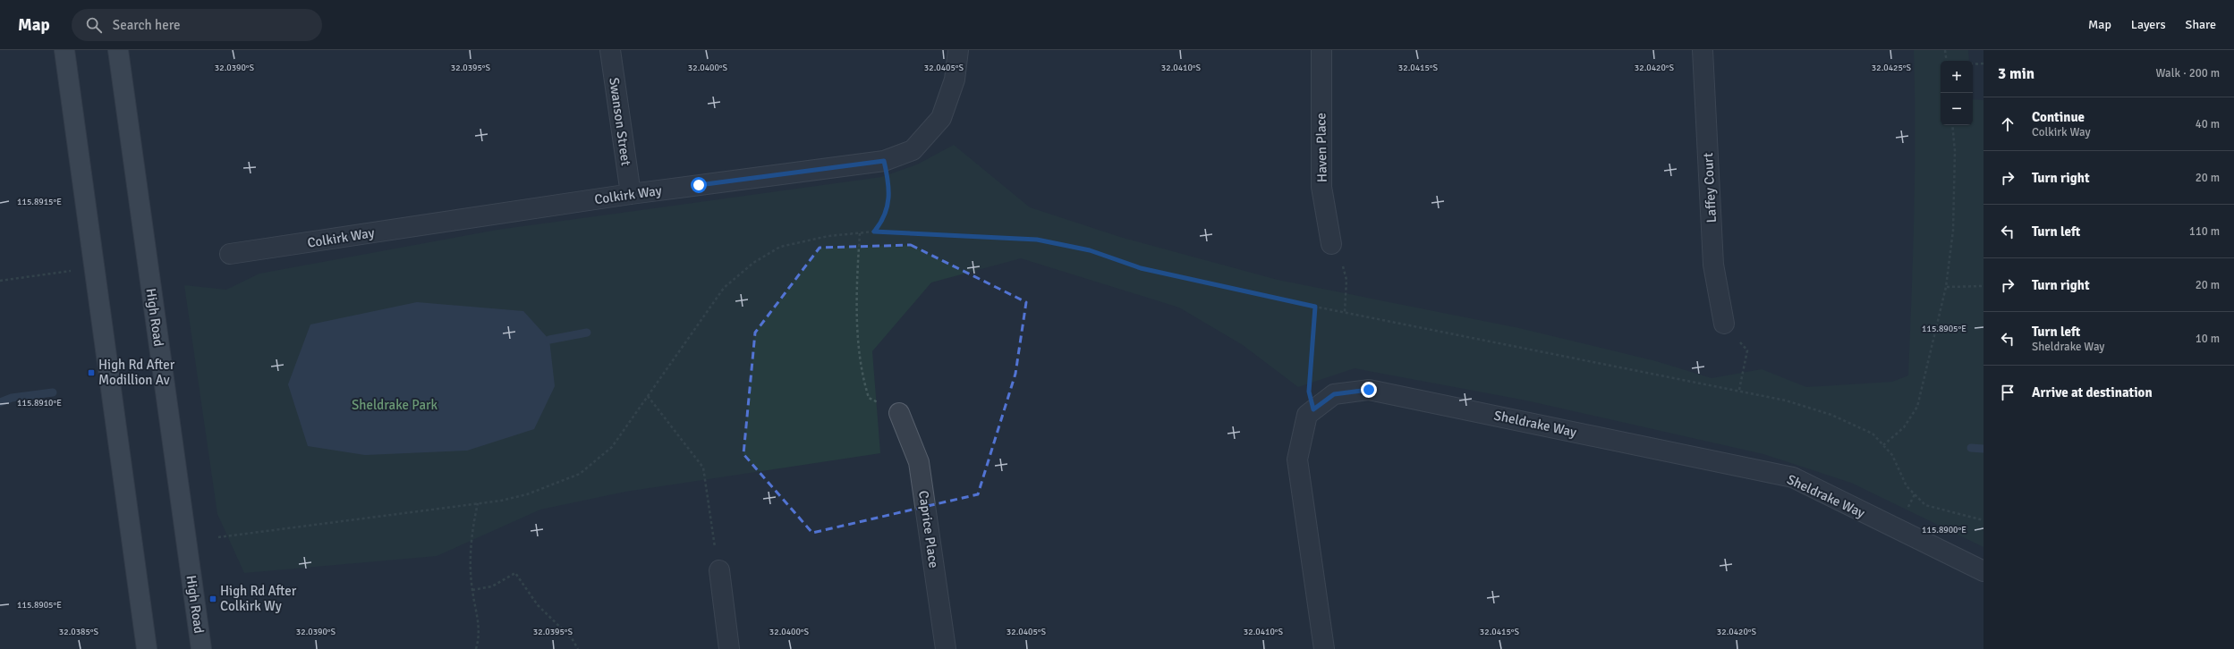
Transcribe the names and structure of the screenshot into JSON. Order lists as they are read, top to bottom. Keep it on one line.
{"streets":{"main road":["High Road"],"street":["Swanson Street","Haven Place","Laffey Court","Colkirk Way","Sheldrake Way","Caprice Place"]},"crossings":[["Swanson Street","Colkirk Way"]],"parks":["Sheldrake Park"],"places":{"transit":["High Rd After Modillion Av","High Rd After Colkirk Wy"]},"page":{"header":"Map","search":"Search here","nav":["Map","Layers","Share"],"heading":["3 min","Walk · 200 m"],"map_buttons":["+","−"],"list":[["Continue","Colkirk Way","40 m"],["Turn right","20 m"],["Turn left","110 m"],["Turn right","20 m"],["Turn left","Sheldrake Way","10 m"],"Arrive at destination"]},"coordinates":["32.0390°S","32.0395°S","32.0400°S","32.0405°S","32.0410°S","32.0415°S","32.0420°S","32.0425°S","115.8915°E","115.8905°E","115.8910°E","115.8900°E","32.0385°S"]}
